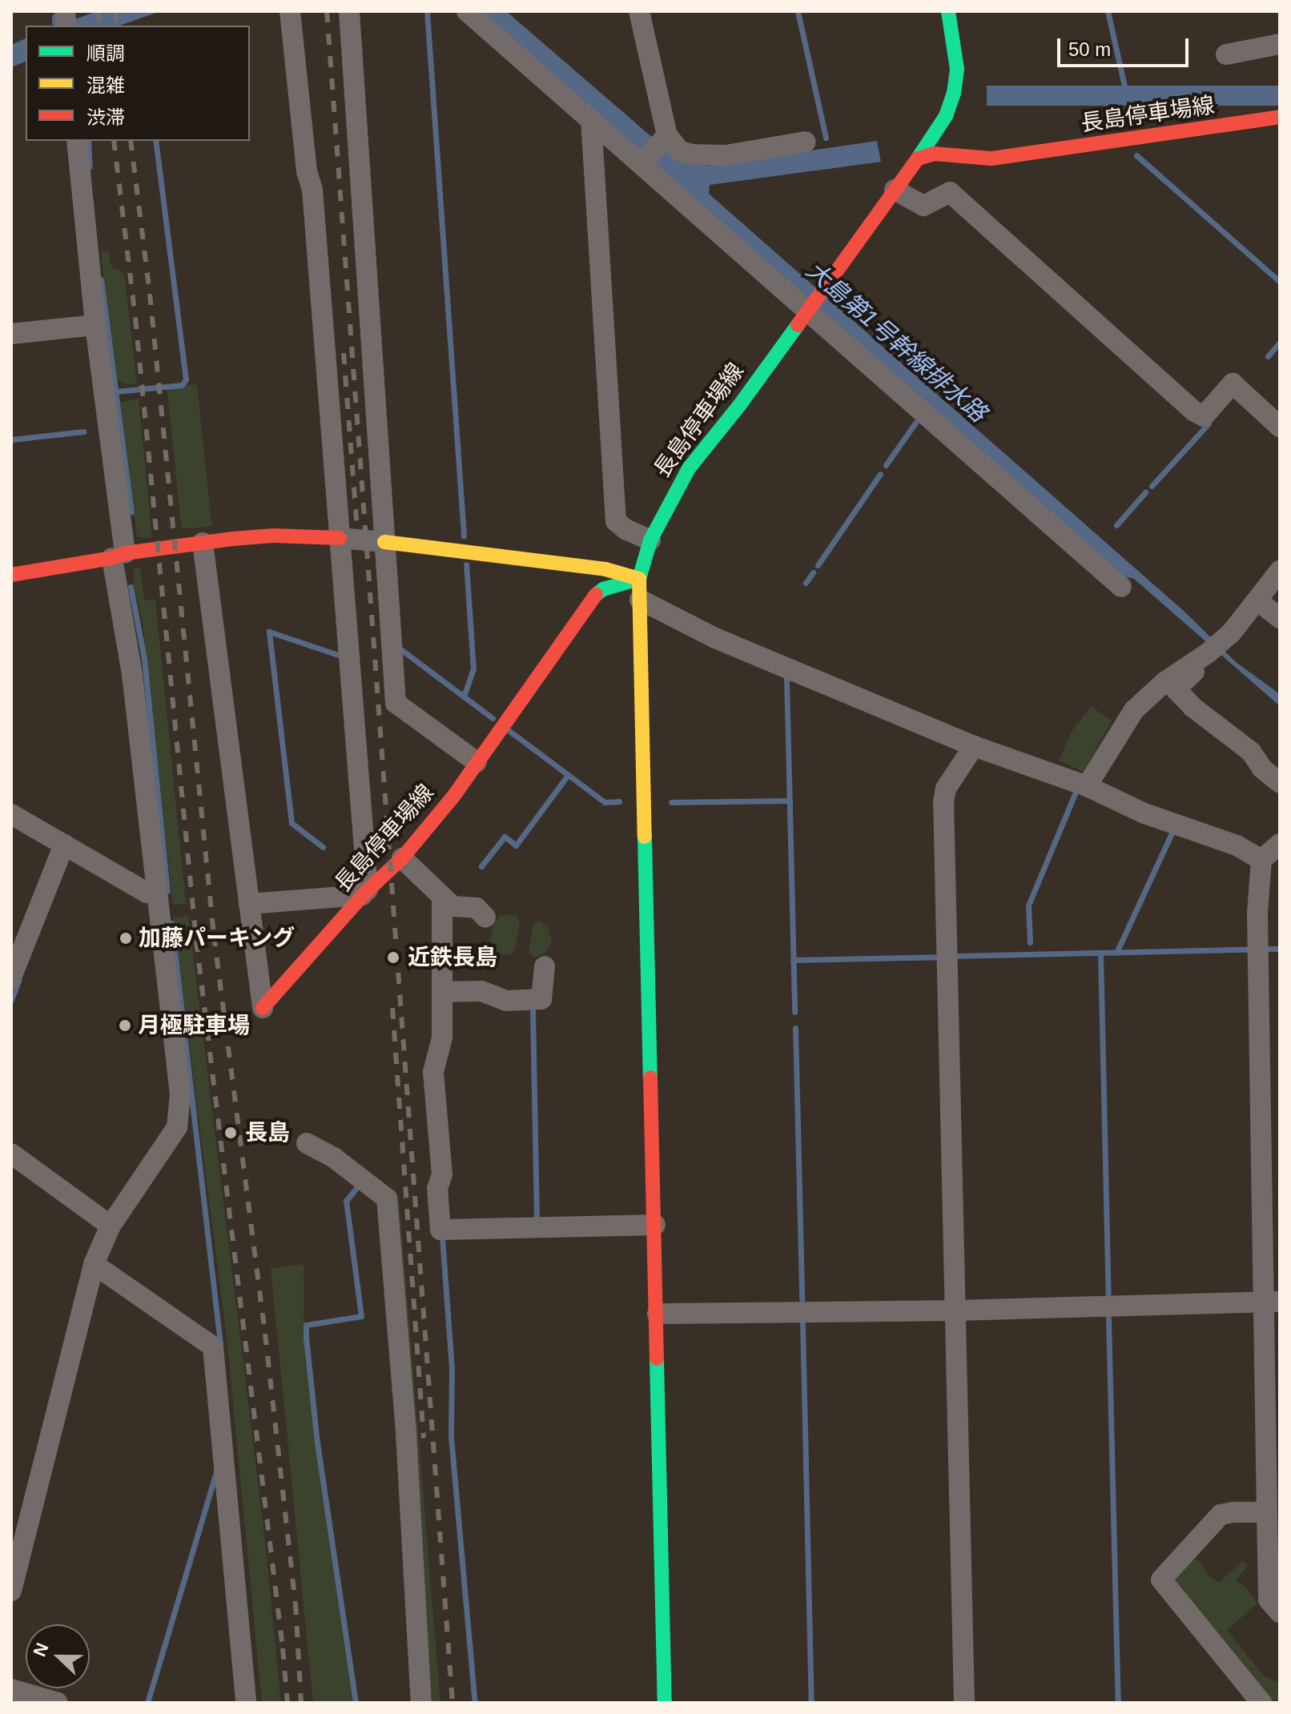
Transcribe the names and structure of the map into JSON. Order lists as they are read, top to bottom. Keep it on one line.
{"streets":{"street":["長島停車場線"]},"water":["大島第1号幹線排水路"],"places":["加藤パーキング","近鉄長島","月極駐車場","長島"],"legend":["順調","混雑","渋滞"],"scale_bar":"50 m","north":"left"}
